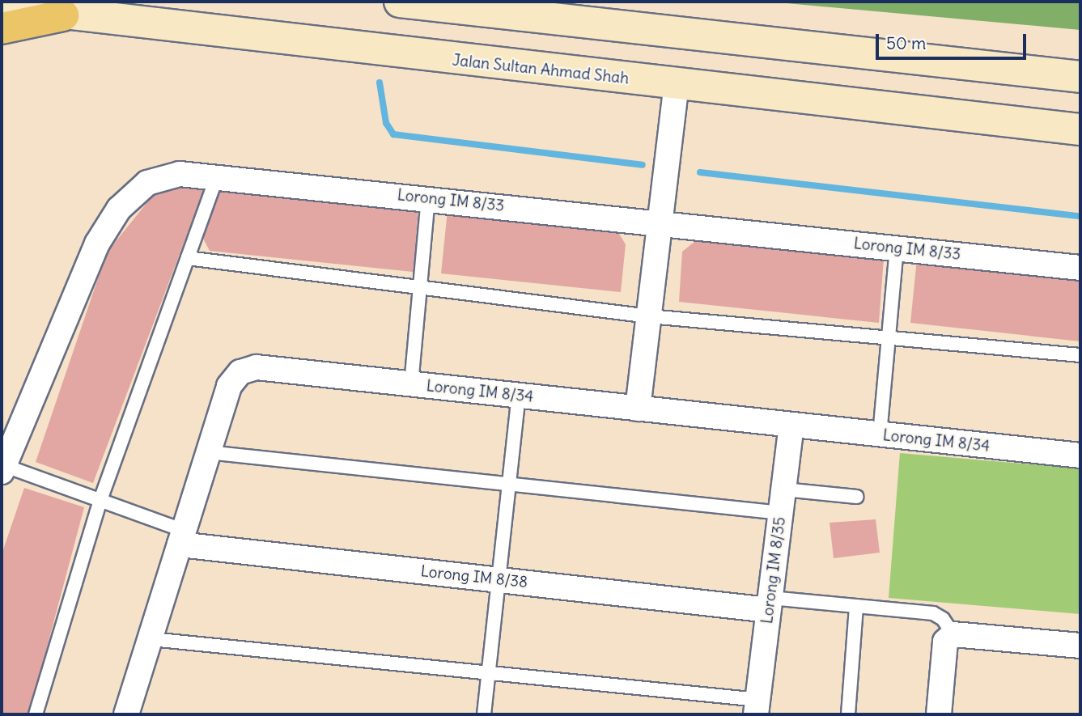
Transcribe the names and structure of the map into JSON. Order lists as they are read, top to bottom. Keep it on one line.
{"streets":{"main road":["Jalan Sultan Ahmad Shah"],"street":["Lorong IM 8/33","Lorong IM 8/34","Lorong IM 8/35","Lorong IM 8/38"]},"crossings":[["Lorong IM 8/34","Lorong IM 8/35"],["Lorong IM 8/34","Lorong IM 8/38"],["Lorong IM 8/35","Lorong IM 8/38"]],"scale_bar":"50 m"}
